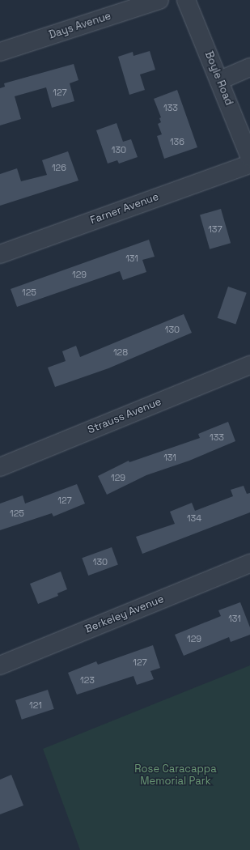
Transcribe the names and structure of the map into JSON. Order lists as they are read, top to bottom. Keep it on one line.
{"streets":{"street":["Days Avenue","Boyle Road","Farner Avenue","Strauss Avenue","Berkeley Avenue"]},"parks":["Rose Caracappa Memorial Park"],"house_numbers":["127","133","136","130","126","137","131","129","125","130","128","133","131","129","127","125","134","130","131","129","127","123","121"]}
